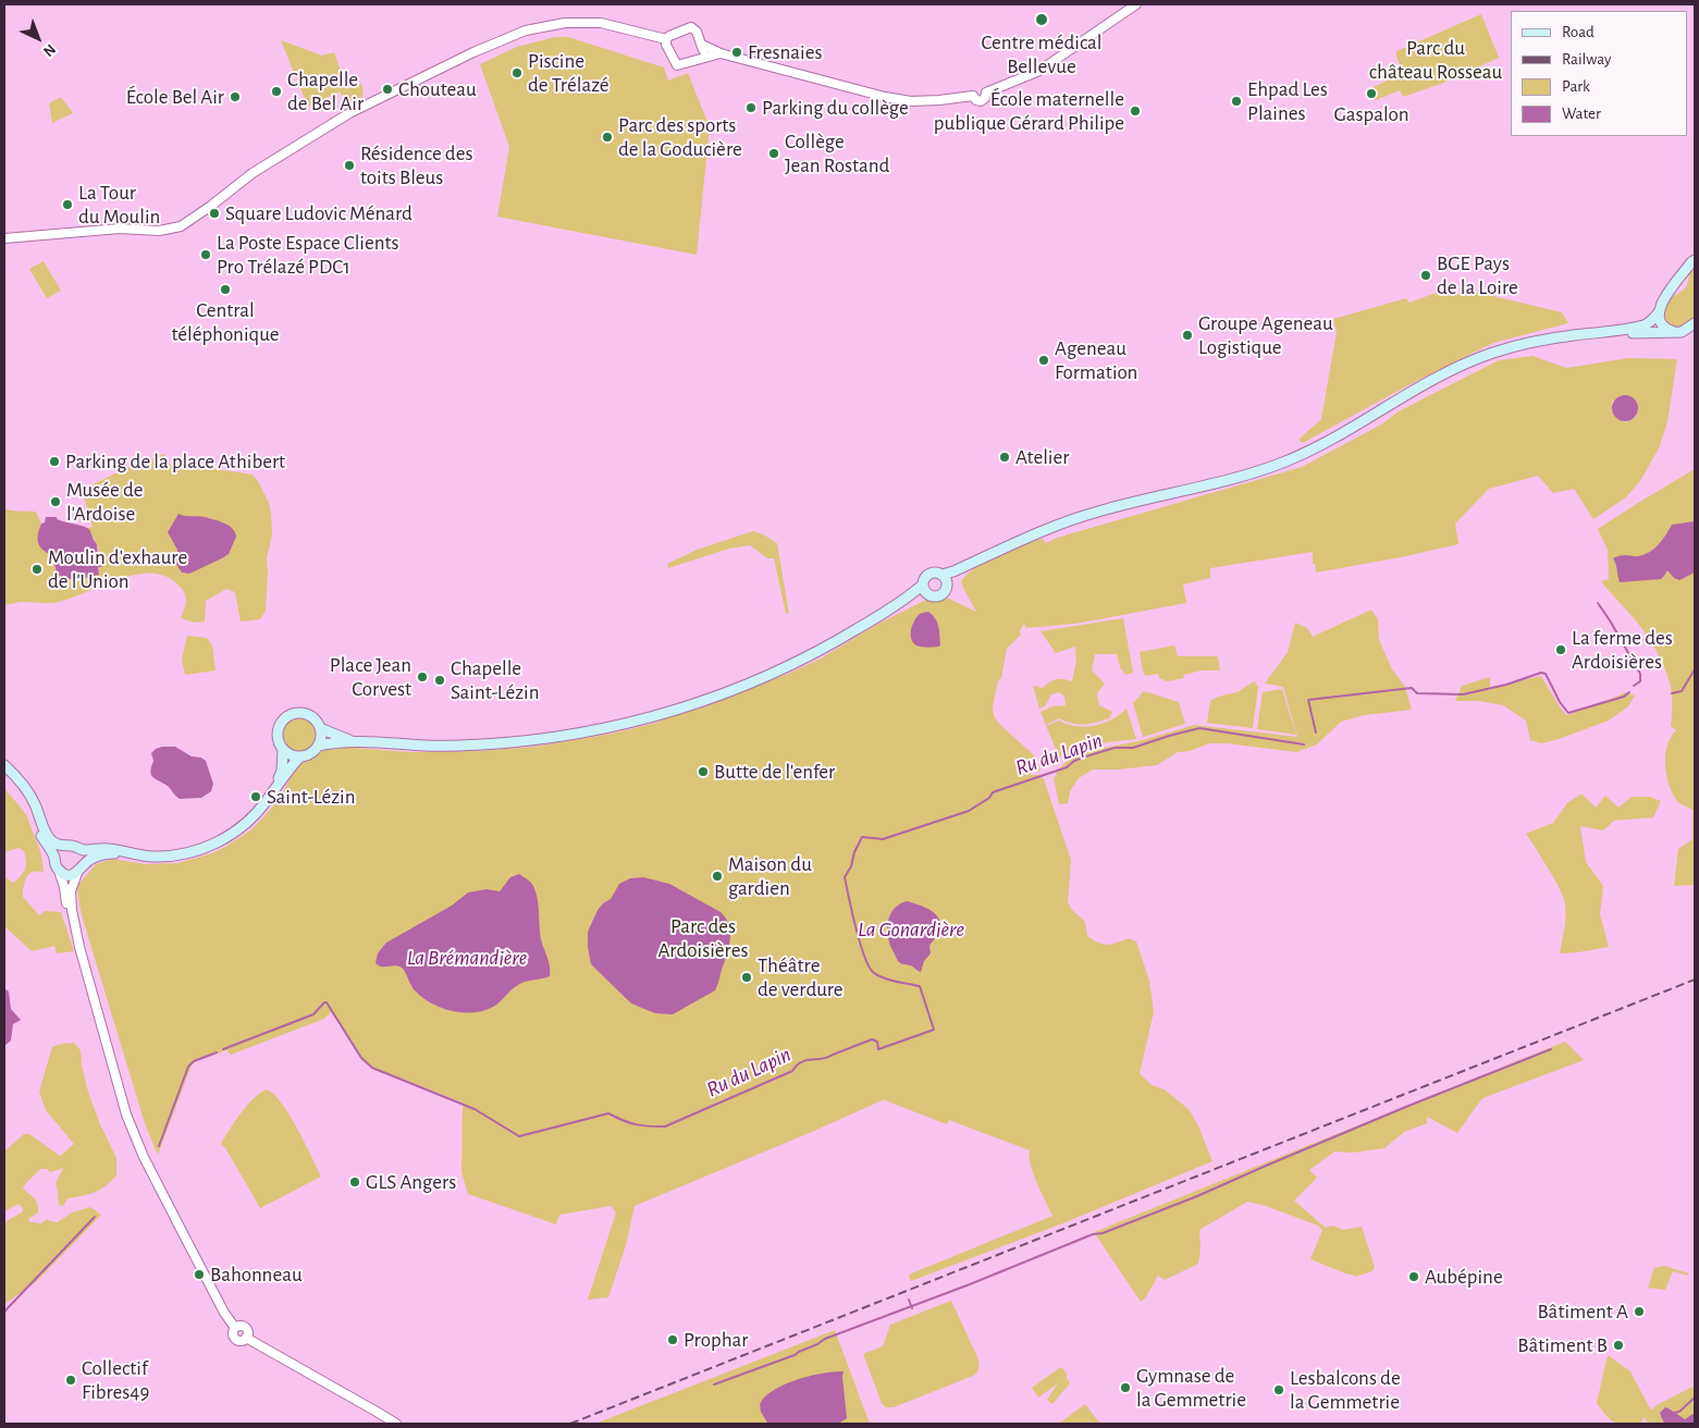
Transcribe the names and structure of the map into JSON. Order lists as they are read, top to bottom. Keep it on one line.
{"water":["Ru du Lapin","La Gonardière","La Brémandière"],"parks":["Parc du château Rosseau","Parc des Ardoisières"],"places":["Centre médical Bellevue","Fresnaies","Piscine de Trélazé","Chouteau","Chapelle de Bel Air","Gaspalon","École Bel Air","Ehpad Les Plaines","Parking du collège","École maternelle publique Gérard Philipe","Parc des sports de la Goducière","Collège Jean Rostand","Résidence des toits Bleus","La Tour du Moulin","Square Ludovic Ménard","La Poste Espace Clients Pro Trélazé PDC1","BGE Pays de la Loire","Central téléphonique","Groupe Ageneau Logistique","Ageneau Formation","Atelier","Parking de la place Athibert","Musée de l'Ardoise","Moulin d'exhaure de l'Union","La ferme des Ardoisières","Place Jean Corvest","Chapelle Saint-Lézin","Butte de l'enfer","Saint-Lézin","Maison du gardien","Théâtre de verdure","GLS Angers","Bahonneau","Aubépine","Bâtiment A","Prophar","Bâtiment B","Collectif Fibres49","Gymnase de la Gemmetrie","Lesbalcons de la Gemmetrie"],"legend":["Road","Railway","Park","Water"],"north":"bottom right"}
